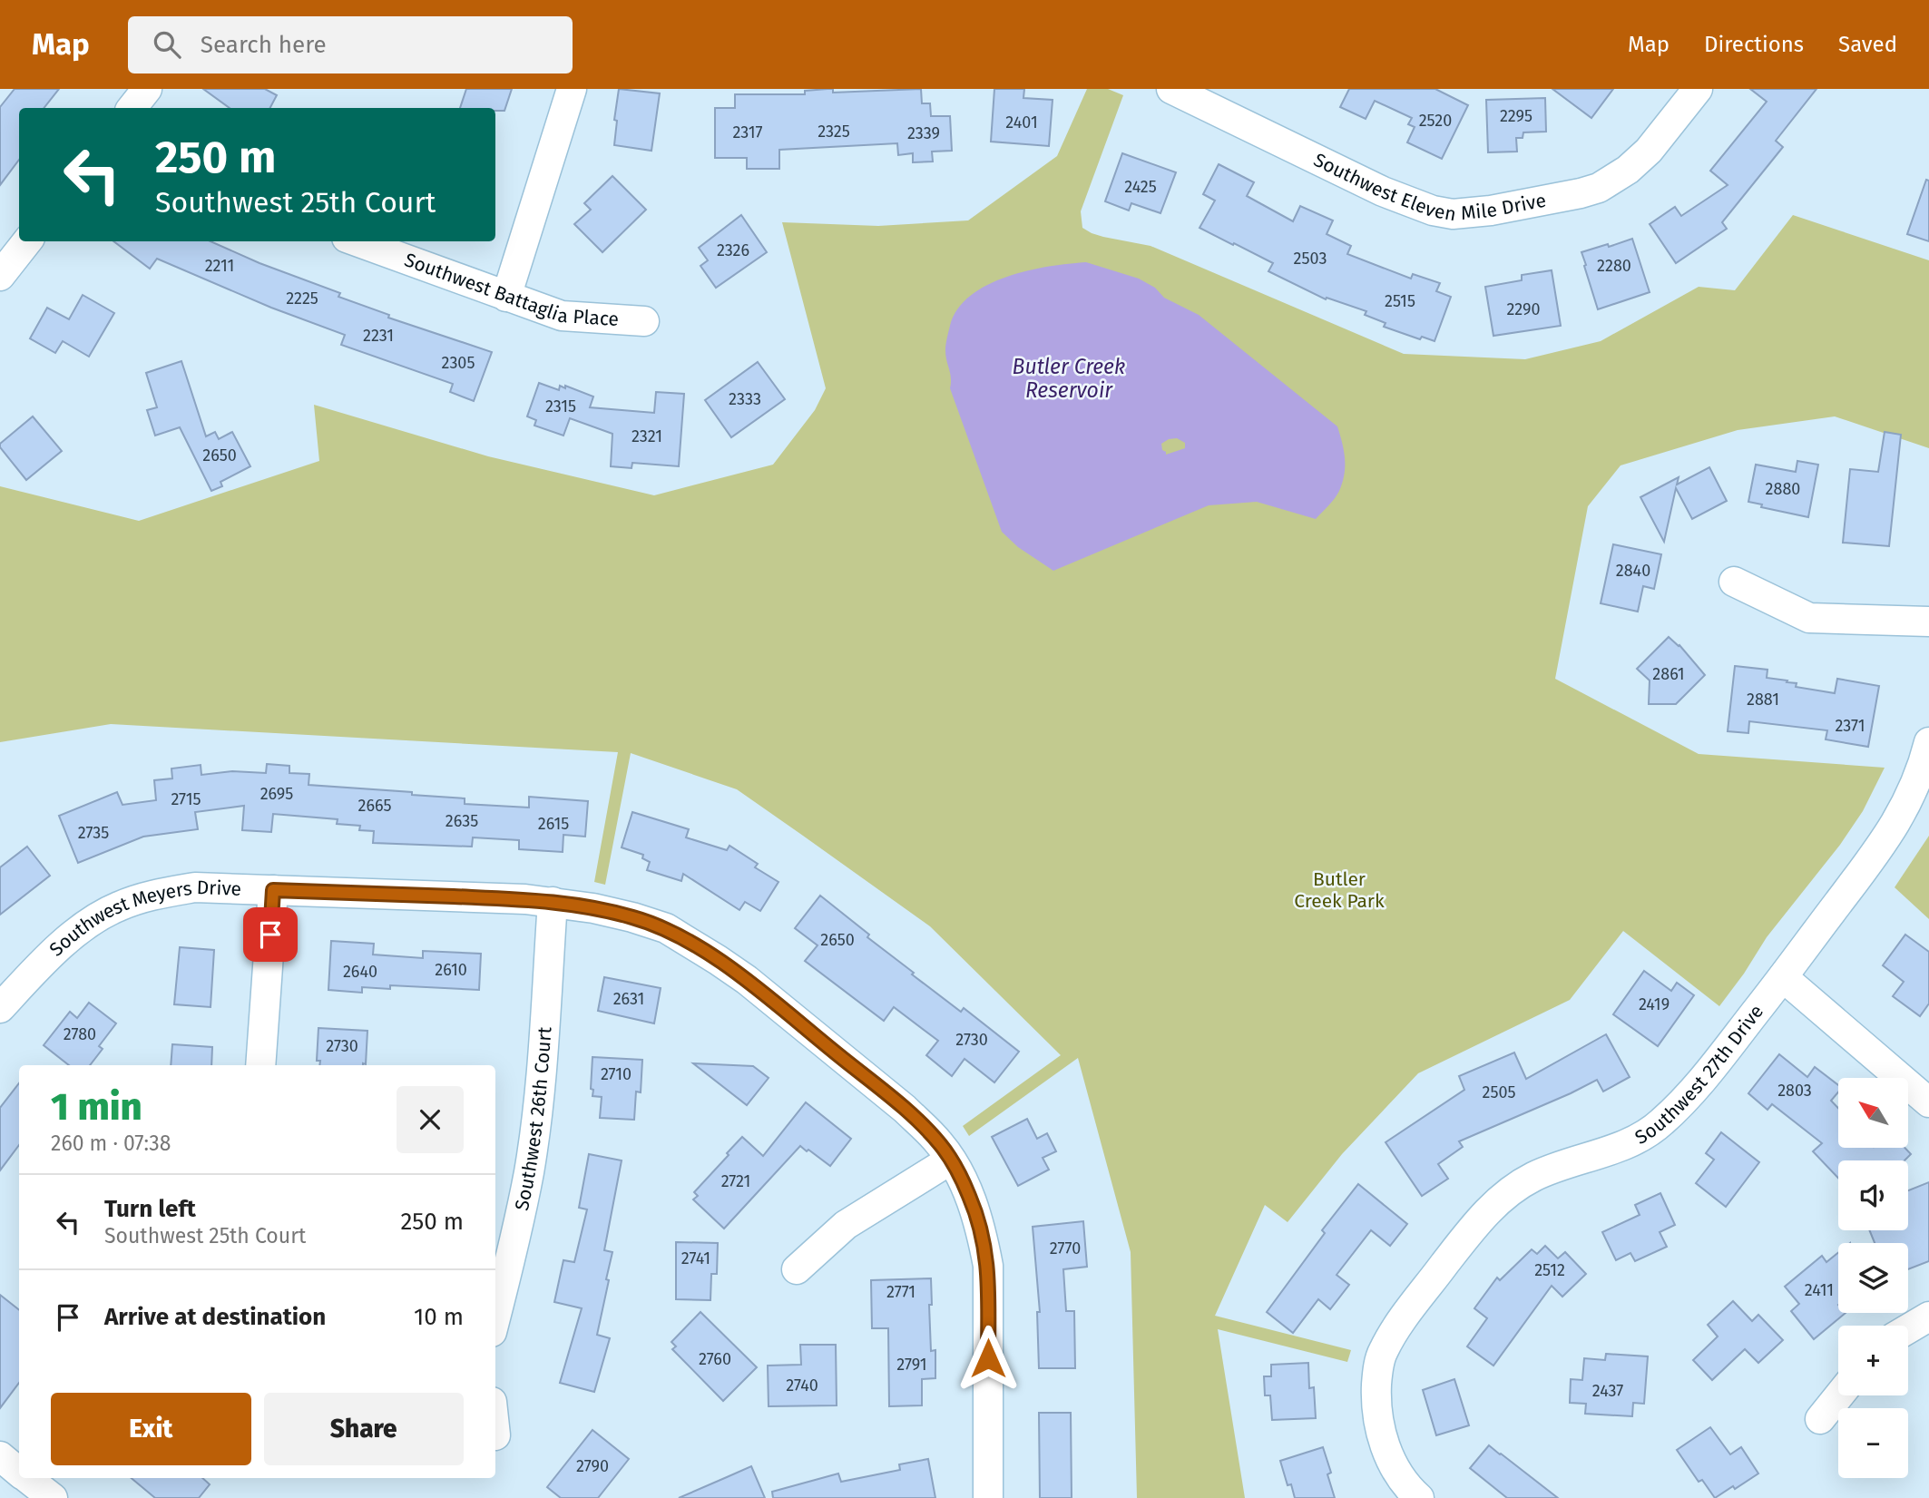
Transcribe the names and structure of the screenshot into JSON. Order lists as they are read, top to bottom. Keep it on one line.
{"streets":{"street":["Southwest Eleven Mile Drive","Southwest Battaglia Place","Southwest Meyers Drive","Southwest 27th Drive","Southwest 26th Court"]},"crossings":[["Southwest Meyers Drive","Southwest 26th Court"]],"water":["Butler Creek Reservoir"],"parks":["Butler Creek Park"],"house_numbers":["2295","2520","2401","2325","2317","2339","2425","2326","2503","2211","2280","2225","2515","2290","2231","2305","2333","2315","2321","2650","2880","2840","2861","2881","2371","2695","2715","2665","2635","2615","2735","2650","2610","2640","2631","2419","2780","2730","2730","2710","2803","2505","2721","2770","2741","2512","2411","2771","2760","2791","2740","2437","2790"],"north":"top left","page":{"header":"Map","search":"Search here","nav":["Map","Directions","Saved"],"turn":["250 m","Southwest 25th Court"],"heading":["1 min","260 m · 07:38"],"map_buttons":["+","−"],"list":[{"name":"Turn left","note":"Southwest 25th Court","value":"250 m"},{"name":"Arrive at destination","value":"10 m"}],"buttons":["Exit","Share"]}}
